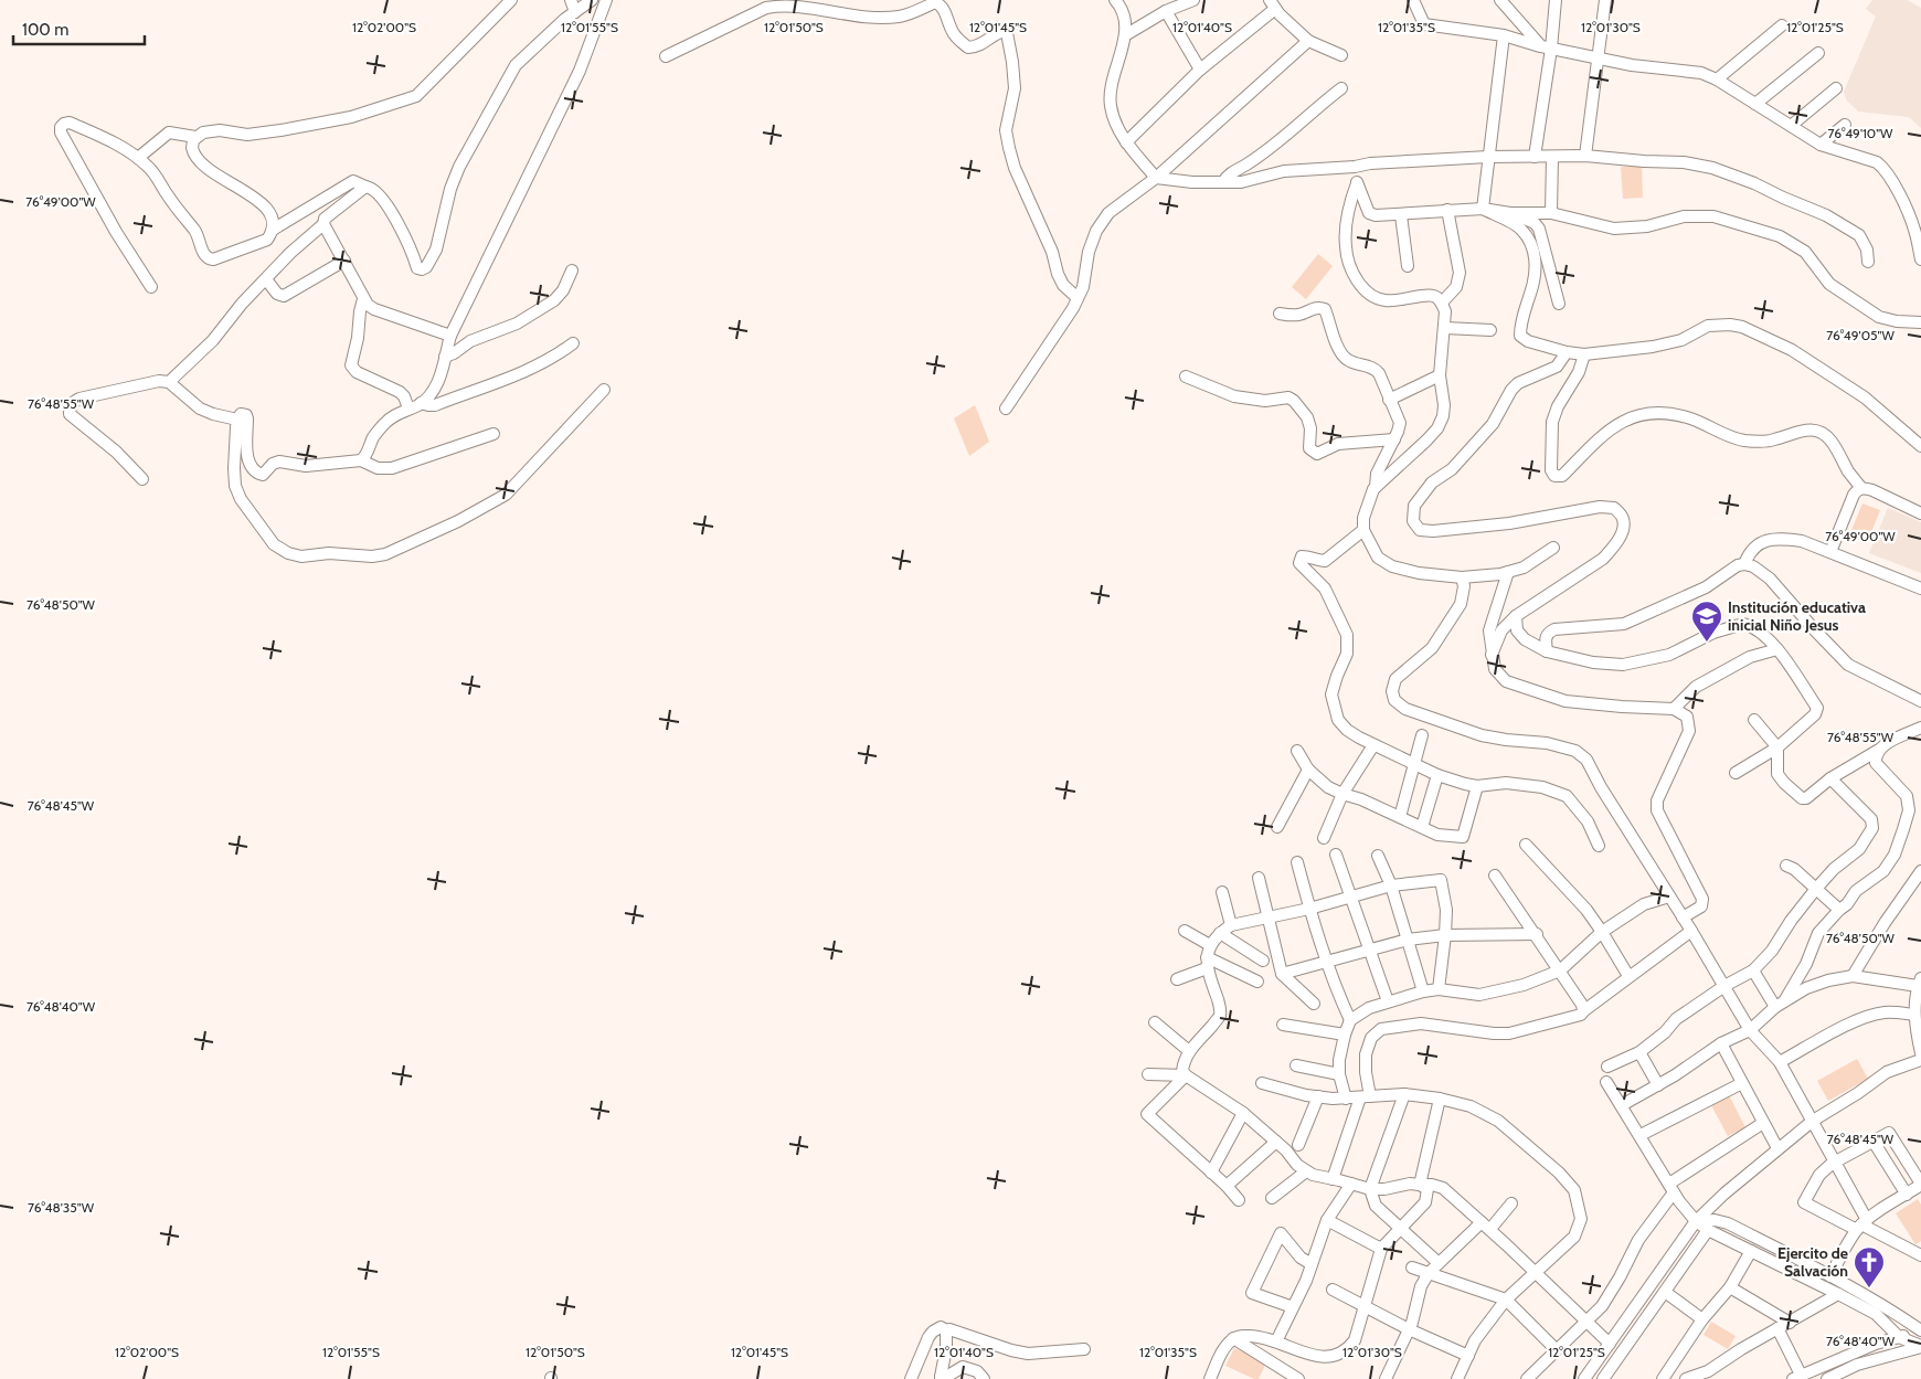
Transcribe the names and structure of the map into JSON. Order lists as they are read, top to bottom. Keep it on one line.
{"places":{"school or university":["Institución educativa inicial Niño Jesus"],"church":["Ejercito de Salvación"]},"scale_bar":"100 m","coordinates":["12°02'00\"S","12°01'55\"S","12°01'50\"S","12°01'45\"S","12°01'40\"S","12°01'35\"S","12°01'30\"S","12°01'25\"S","76°49'10\"W","76°49'00\"W","76°49'05\"W","76°48'55\"W","76°48'50\"W","76°48'45\"W","76°48'40\"W","76°48'35\"W"]}
